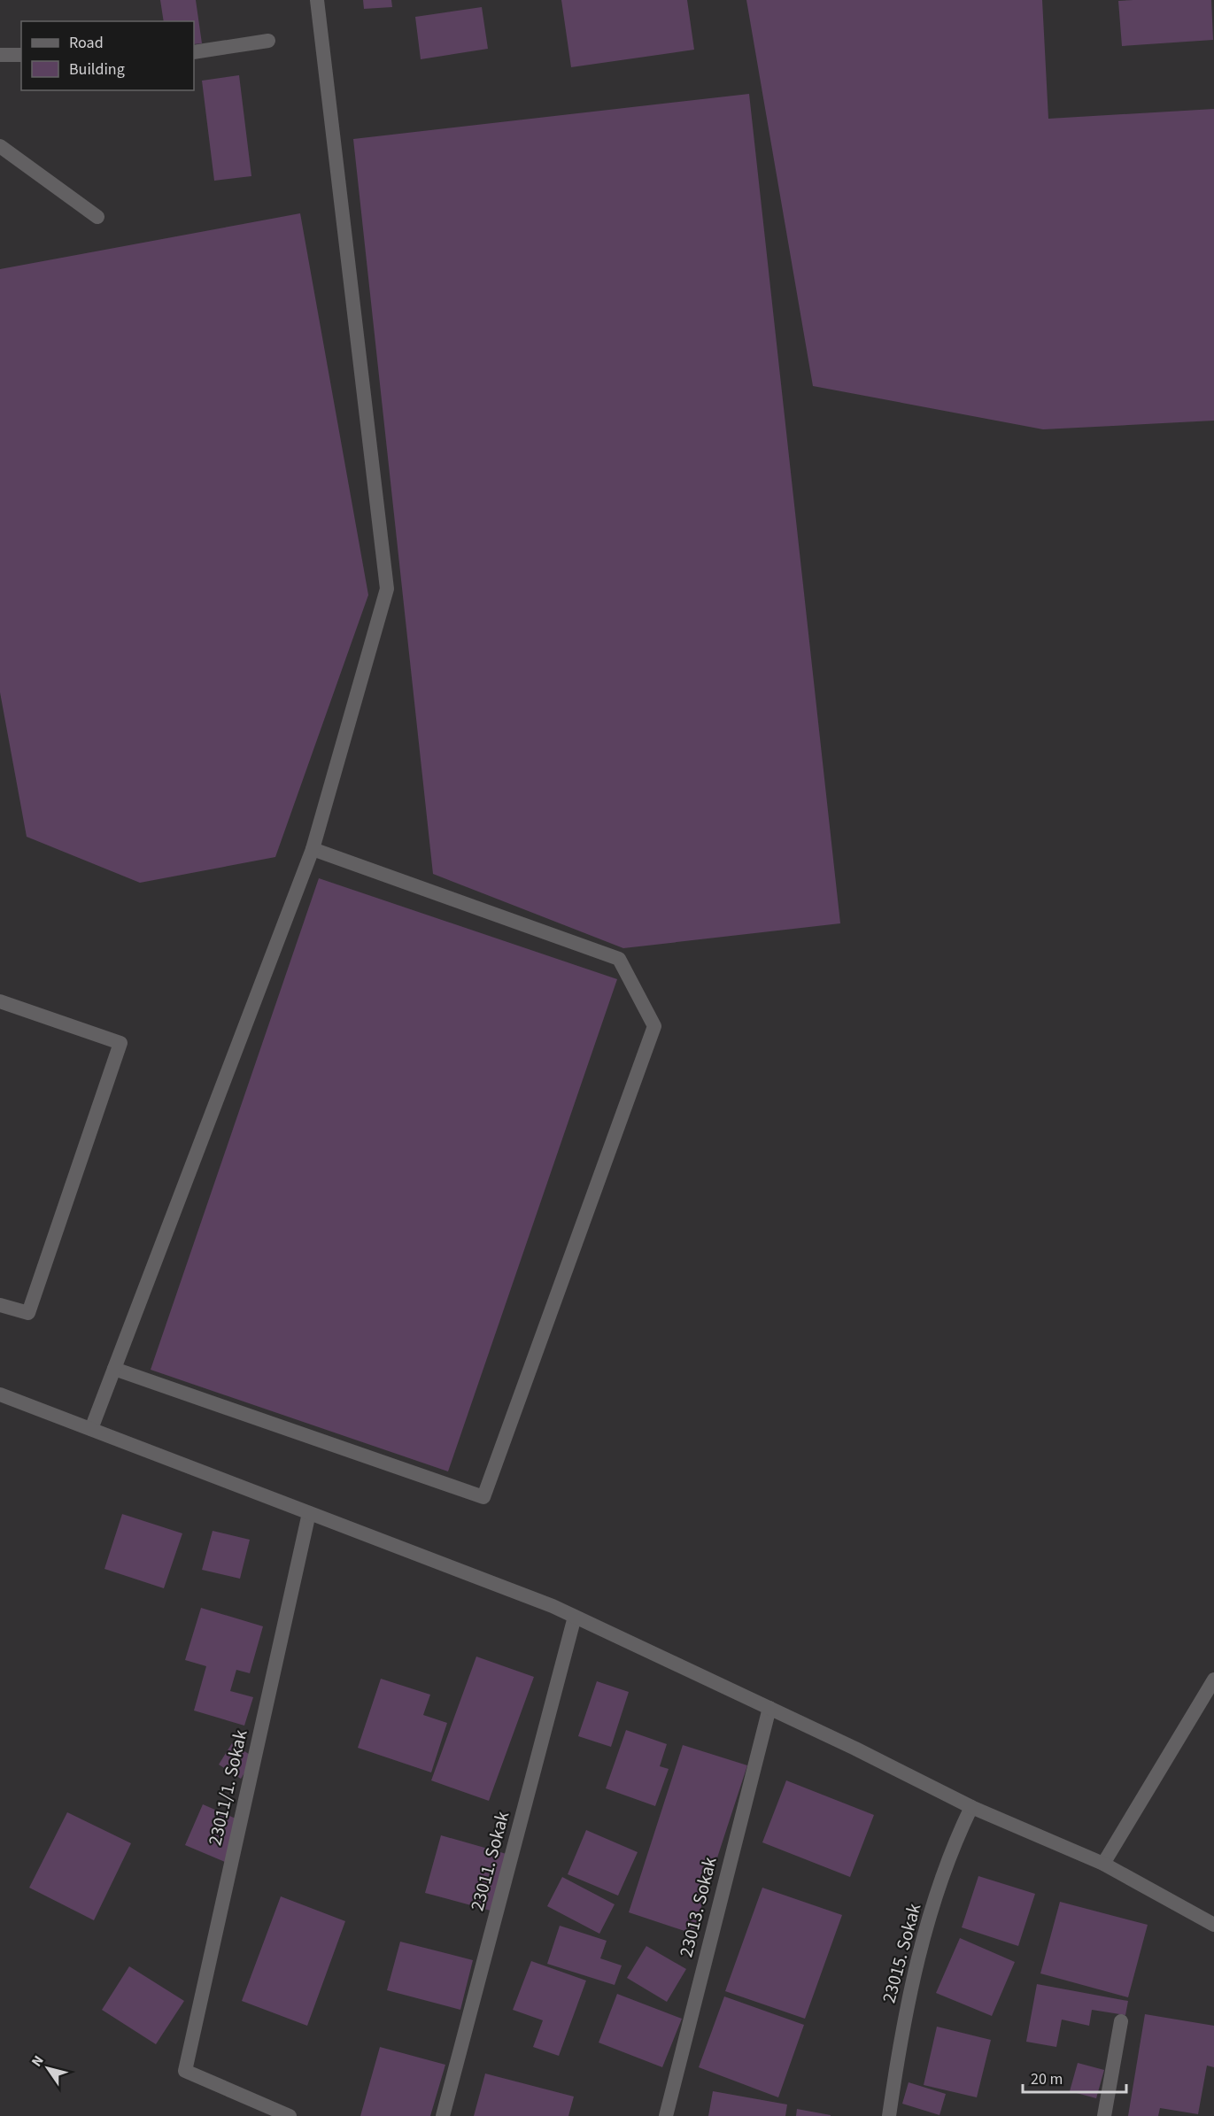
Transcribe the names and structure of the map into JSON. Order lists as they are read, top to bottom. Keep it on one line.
{"streets":{"street":["23011/1. Sokak","23011. Sokak","23013. Sokak","23015. Sokak"]},"legend":["Road","Building"],"scale_bar":"20 m","north":"top left"}
